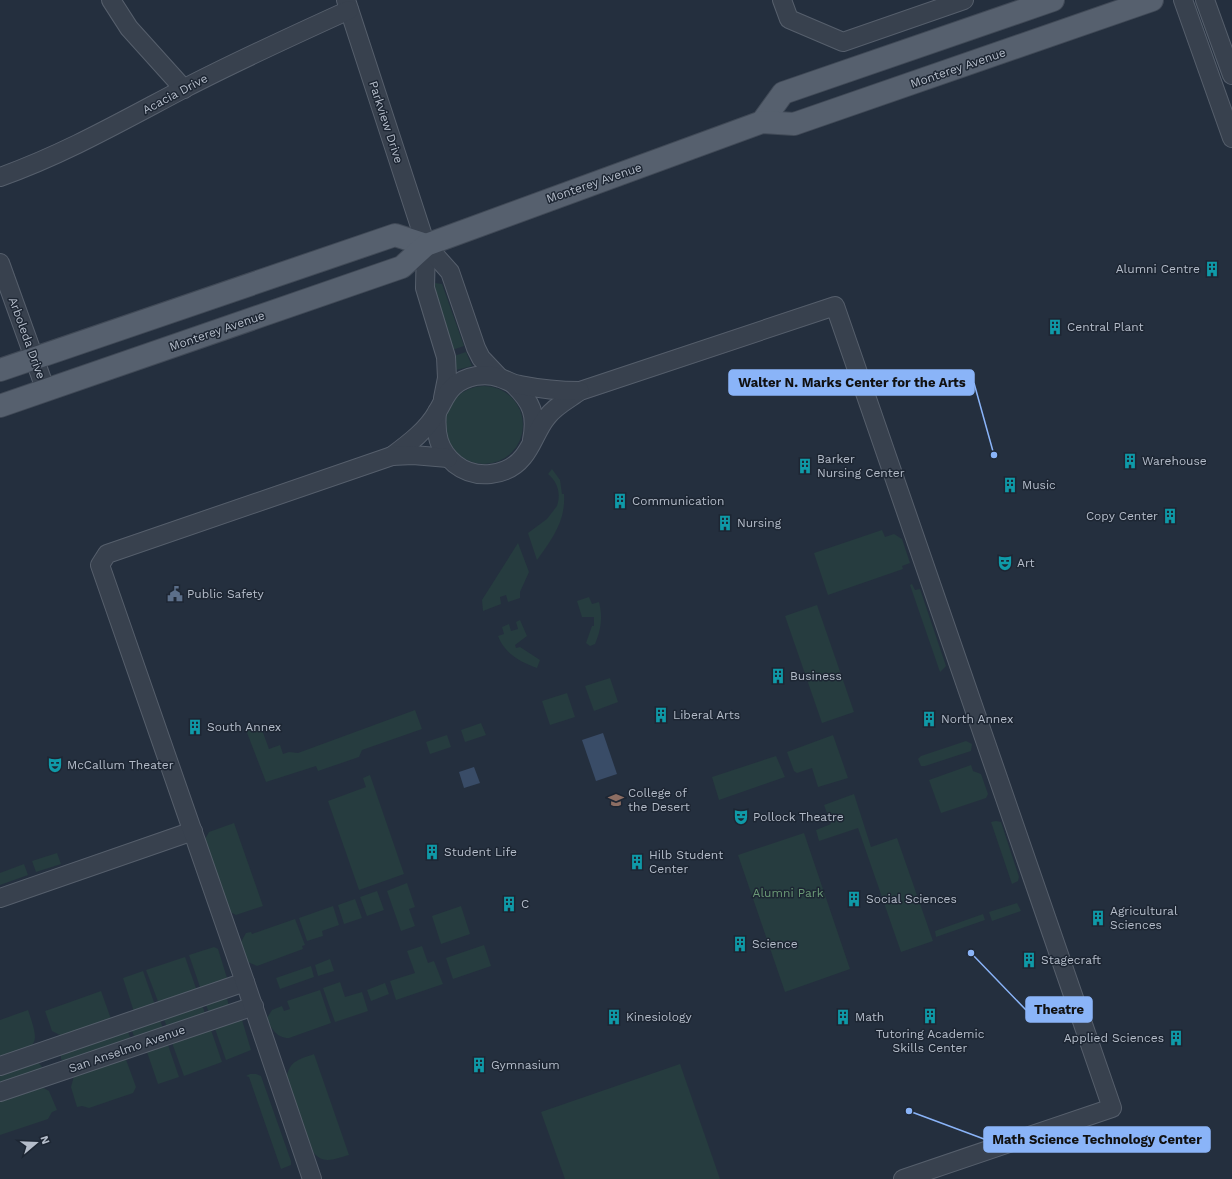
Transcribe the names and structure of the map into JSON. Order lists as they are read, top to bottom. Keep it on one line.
{"streets":{"main road":["Monterey Avenue"],"street":["Acacia Drive","Parkview Drive","Arboleda Drive","San Anselmo Avenue"]},"crossings":[["Monterey Avenue","Parkview Drive"],["Monterey Avenue","Arboleda Drive"],["Acacia Drive","Parkview Drive"]],"parks":["Alumni Park"],"places":{"building":["Alumni Centre","Central Plant","Warehouse","Barker Nursing Center","Music","Communication","Copy Center","Nursing","Business","Liberal Arts","North Annex","South Annex","Student Life","Hilb Student Center","Social Sciences","C","Agricultural Sciences","Science","Stagecraft","Tutoring Academic Skills Center","Kinesiology","Math","Applied Sciences","Gymnasium"],"other":["Walter N. Marks Center for the Arts","Theatre","Math Science Technology Center"],"theatre":["Art","McCallum Theater","Pollock Theatre"],"public building":["Public Safety"],"school or university":["College of the Desert"]},"north":"right"}
